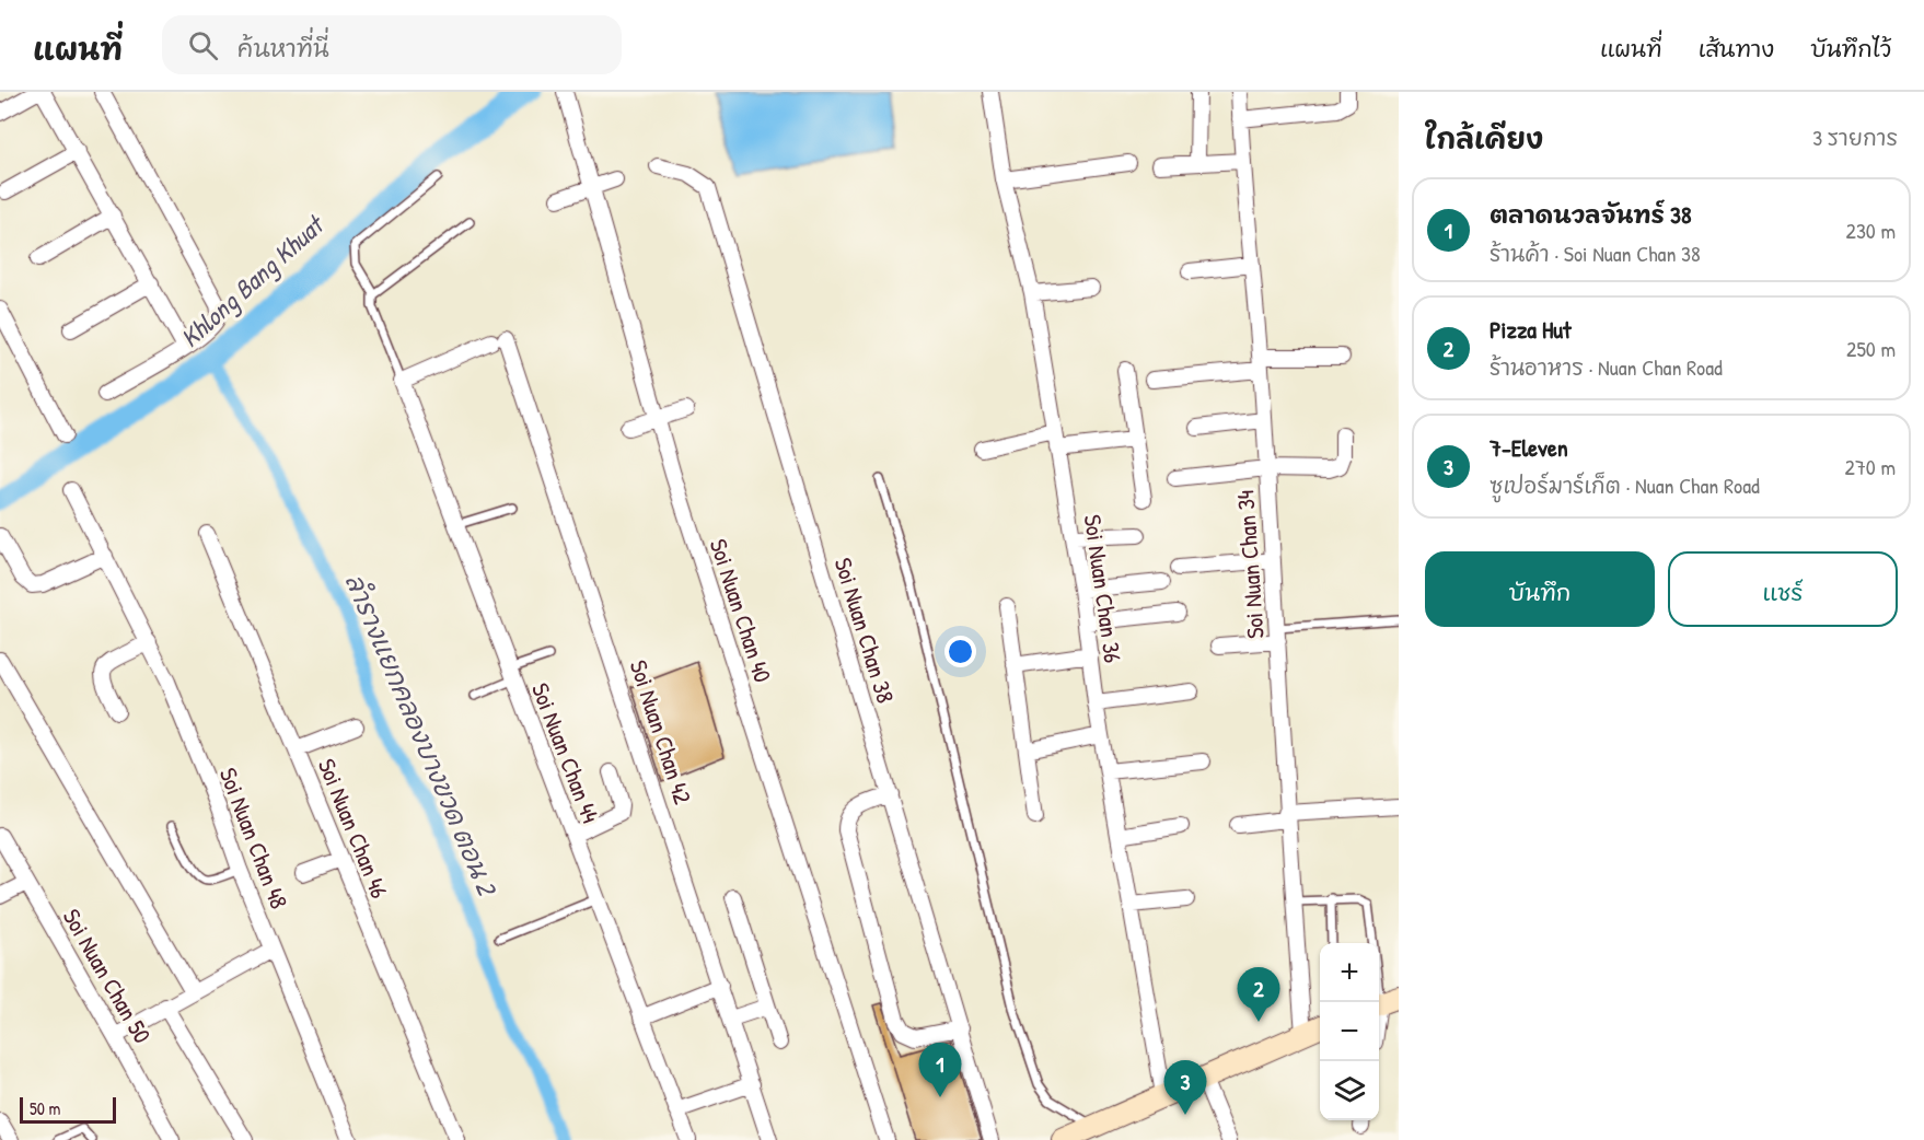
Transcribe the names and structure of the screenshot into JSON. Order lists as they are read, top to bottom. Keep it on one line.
{"streets":{"street":["Soi Nuan Chan 34","Soi Nuan Chan 36","Soi Nuan Chan 40","Soi Nuan Chan 38","Soi Nuan Chan 42","Soi Nuan Chan 44","Soi Nuan Chan 46","Soi Nuan Chan 48","Soi Nuan Chan 50"]},"crossings":[["Soi Nuan Chan 42","Soi Nuan Chan 44"]],"water":["Khlong Bang Khuat","ลำรางแยกคลองบางขวด ตอน 2"],"scale_bar":"50 m","page":{"header":"แผนที่","search":"ค้นหาที่นี่","nav":["แผนที่","เส้นทาง","บันทึกไว้"],"heading":["ใกล้เคียง","3 รายการ"],"list":[{"mark":"1","name":"ตลาดนวลจันทร์ 38","note":"ร้านค้า · Soi Nuan Chan 38","value":"230 m"},{"mark":"2","name":"Pizza Hut","note":"ร้านอาหาร · Nuan Chan Road","value":"250 m"},{"mark":"3","name":"7-Eleven","note":"ซูเปอร์มาร์เก็ต · Nuan Chan Road","value":"270 m"}],"buttons":["บันทึก","แชร์"],"map_buttons":["+","−"],"pins":["2","1","3"],"scale":"50 m"}}
